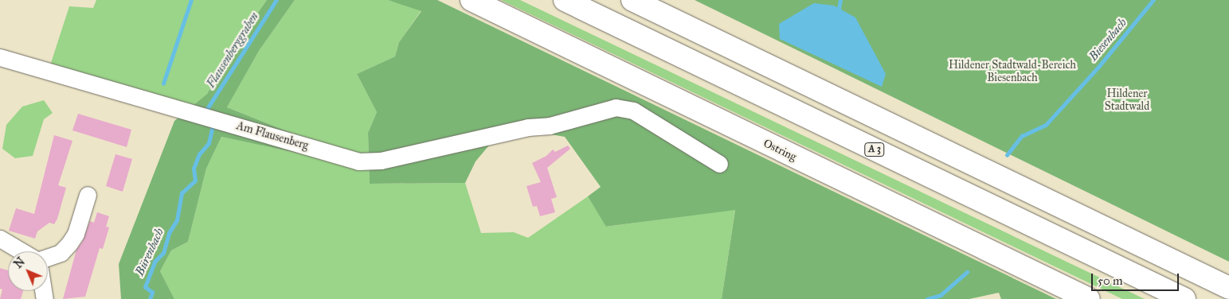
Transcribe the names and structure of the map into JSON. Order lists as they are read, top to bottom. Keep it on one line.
{"streets":{"main road":["A 3","Ostring"],"street":["Am Flausenberg"]},"water":["Biesenbach","Flausenberggraben","Bürenbach"],"parks":["Hildener Stadtwald-Bereich Biesenbach","Hildener Stadtwald"],"scale_bar":"50 m","north":"top left"}
